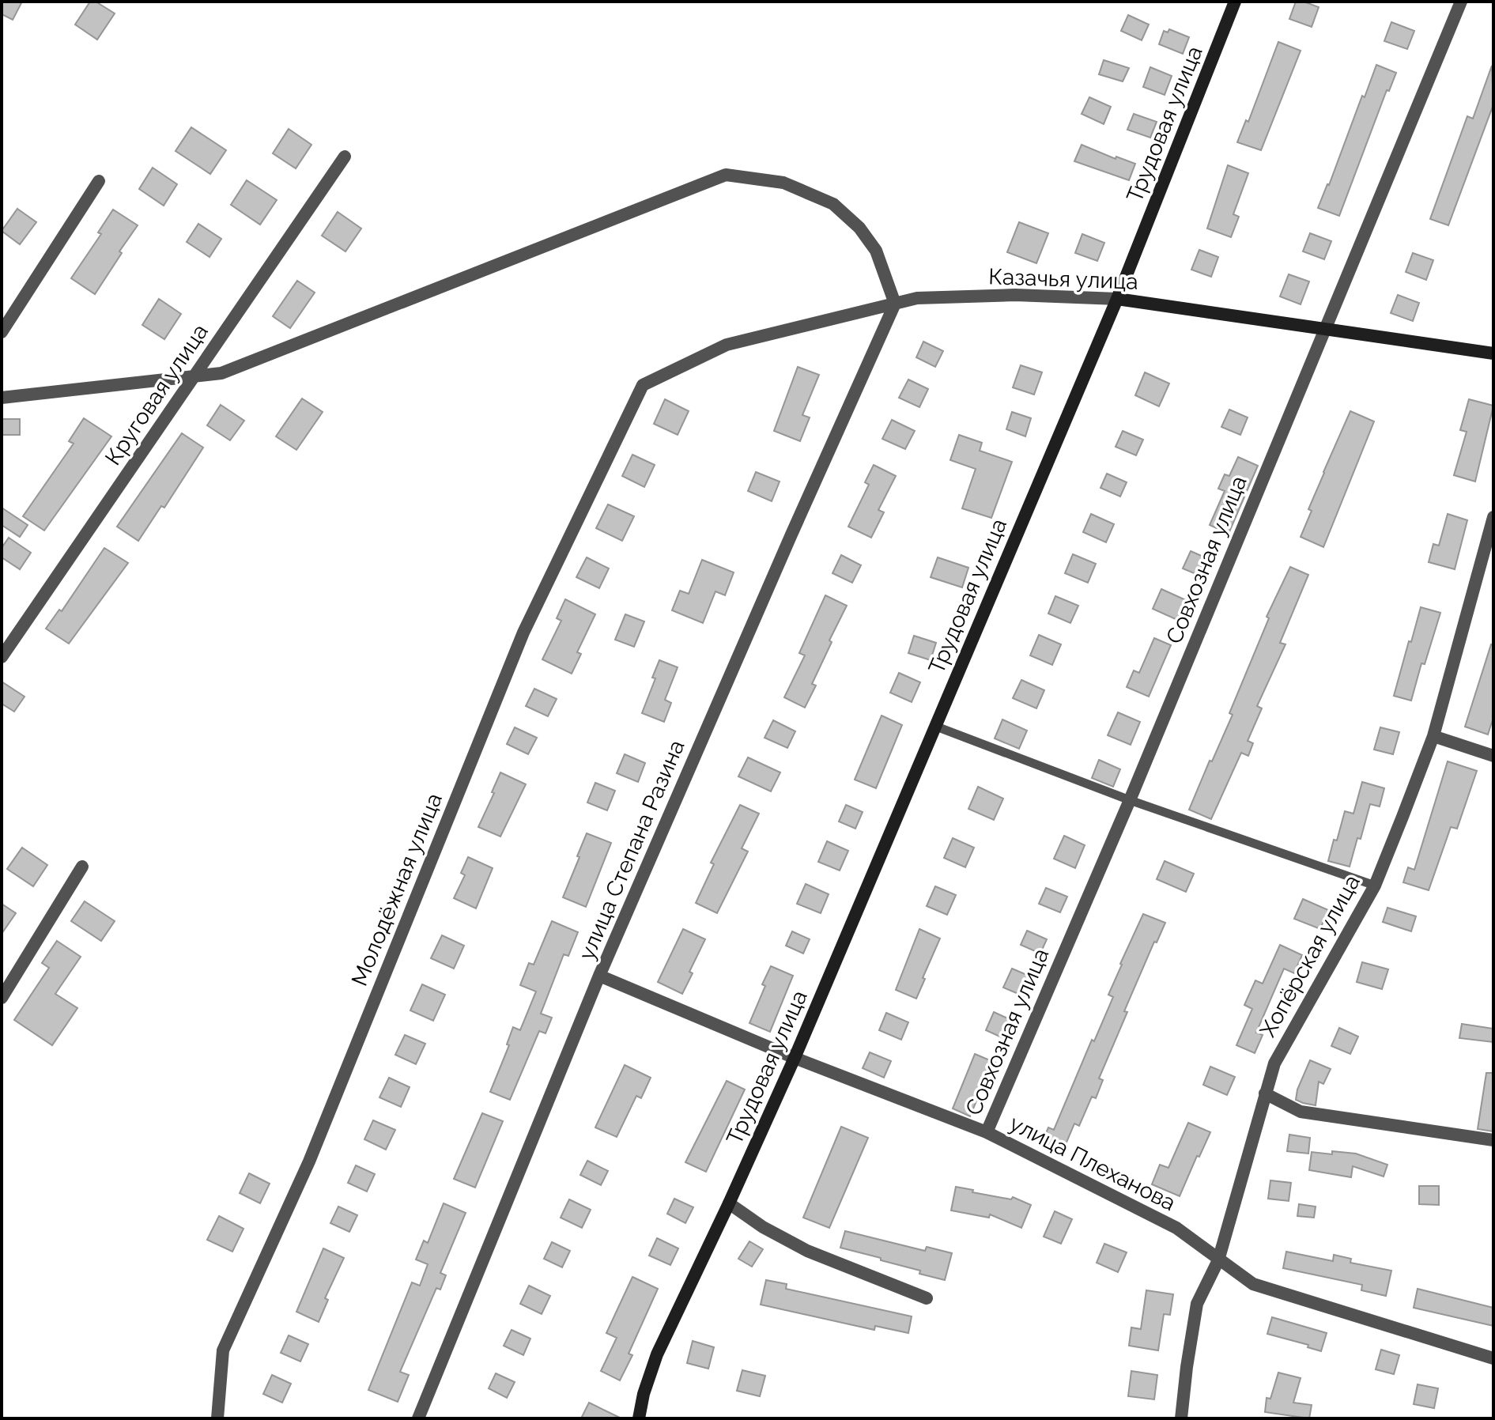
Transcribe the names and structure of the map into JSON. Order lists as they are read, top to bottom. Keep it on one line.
{"streets":{"street":["Трудовая улица","Казачья улица","Круговая улица","Совхозная улица","улица Степана Разина","Молодёжная улица","Хопёрская улица","улица Плеханова"]},"crossings":[["Трудовая улица","Казачья улица"],["Трудовая улица","улица Плеханова"],["Казачья улица","Совхозная улица"],["Казачья улица","улица Степана Разина"],["Казачья улица","Молодёжная улица"],["Совхозная улица","улица Плеханова"],["улица Степана Разина","улица Плеханова"],["Хопёрская улица","улица Плеханова"]]}
